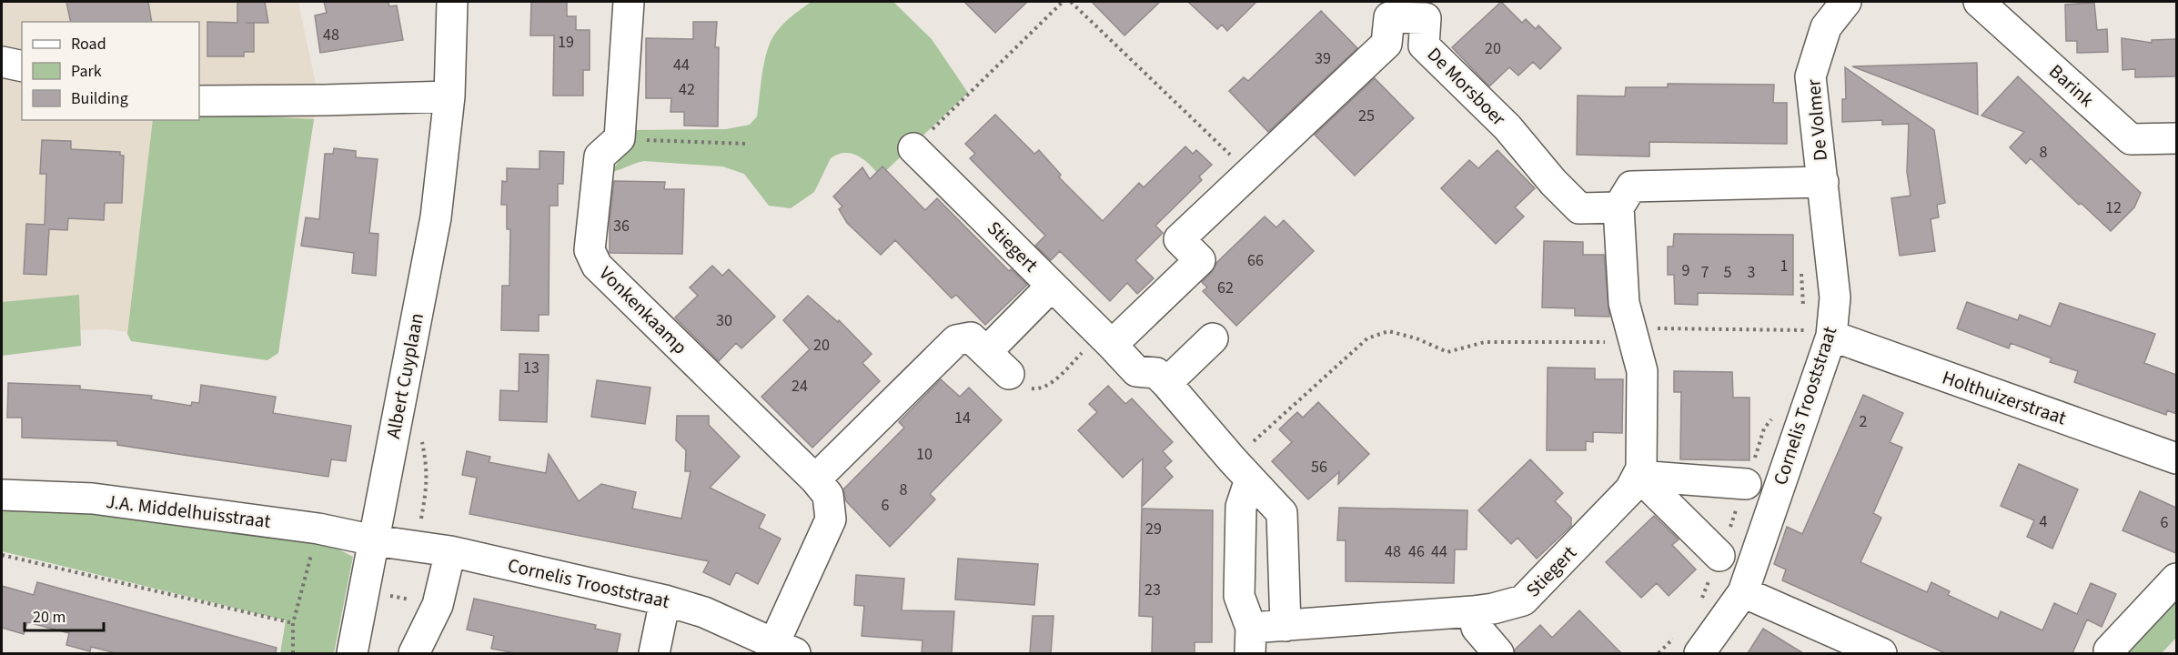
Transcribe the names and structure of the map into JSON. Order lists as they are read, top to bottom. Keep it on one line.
{"streets":{"street":["Barink","De Morsboer","De Volmer","Stiegert","Vonkenkaamp","Albert Cuyplaan","Holthuizerstraat","Cornelis Trooststraat","J.A. Middelhuisstraat"]},"crossings":[["De Volmer","Cornelis Trooststraat"],["Vonkenkaamp","Cornelis Trooststraat"],["Albert Cuyplaan","Cornelis Trooststraat"],["Albert Cuyplaan","J.A. Middelhuisstraat"],["Holthuizerstraat","Cornelis Trooststraat"],["Cornelis Trooststraat","J.A. Middelhuisstraat"]],"house_numbers":["48","19","20","39","44","42","25","8","12","36","66","1","9","7","5","3","62","30","20","13","24","14","2","10","56","8","6","4","6","29","48","46","44","23"],"legend":["Road","Park","Building"],"scale_bar":"20 m"}
